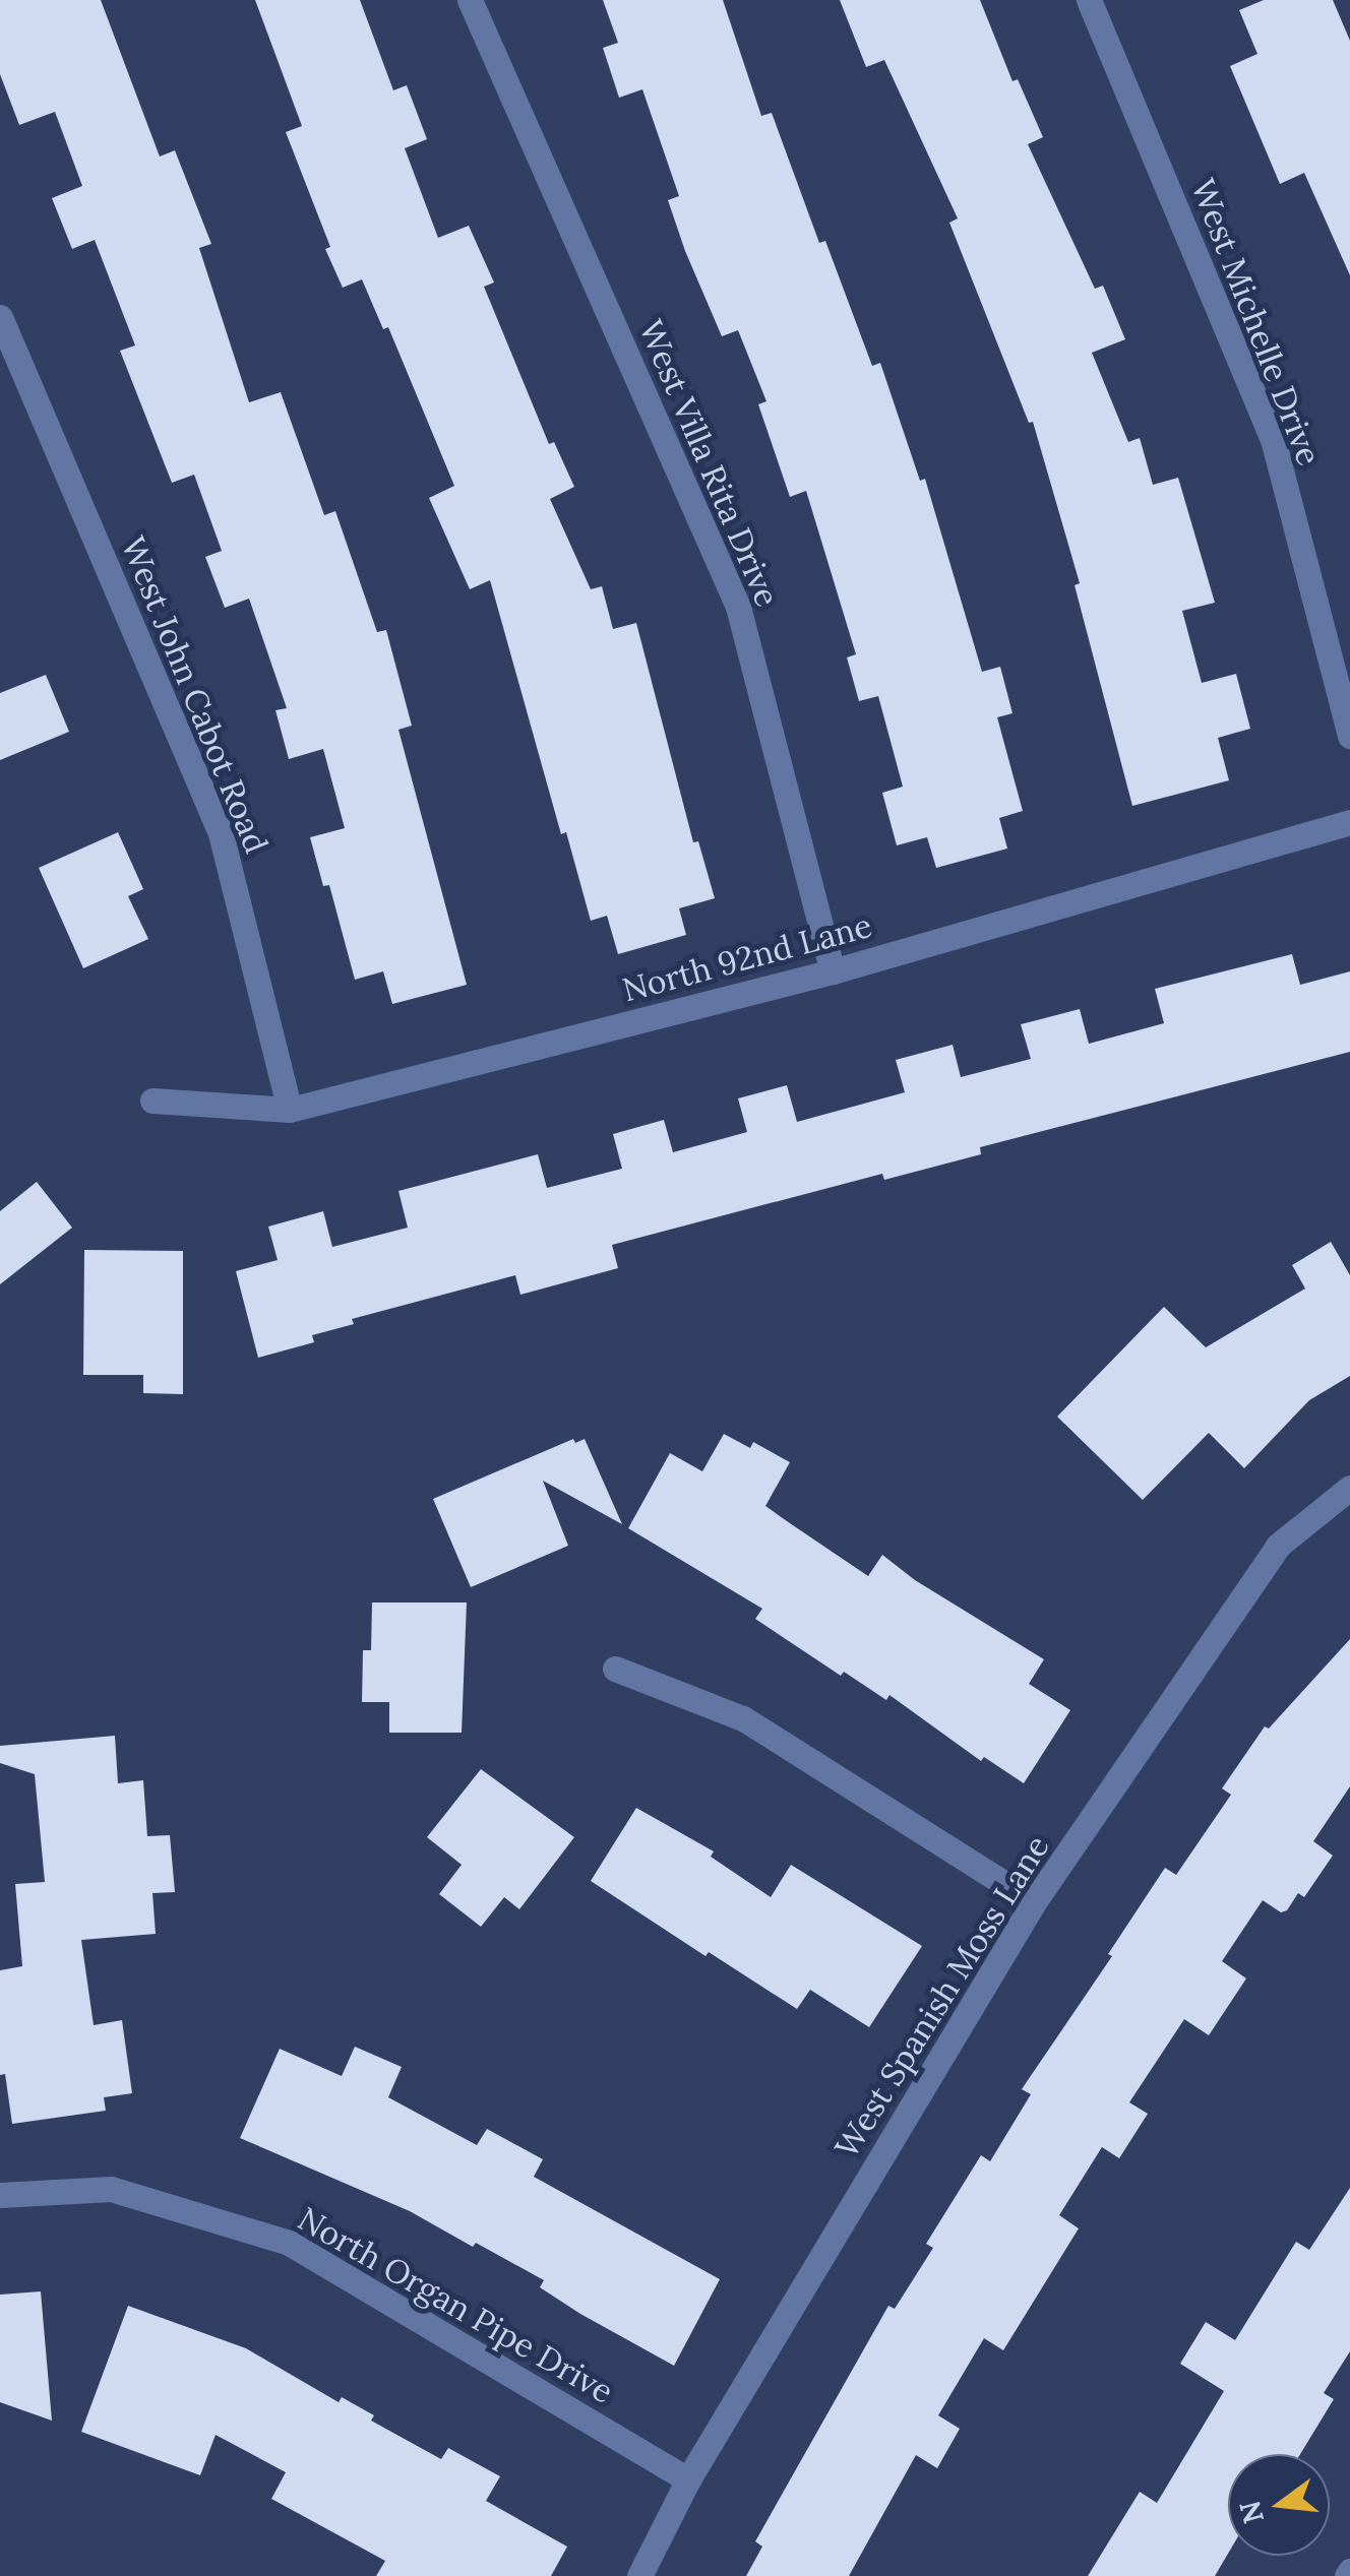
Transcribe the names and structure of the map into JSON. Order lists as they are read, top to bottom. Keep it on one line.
{"streets":{"street":["West Michelle Drive","West Villa Rita Drive","West John Cabot Road","North 92nd Lane","West Spanish Moss Lane","North Organ Pipe Drive"]},"crossings":[["West Villa Rita Drive","North 92nd Lane"],["West John Cabot Road","North 92nd Lane"],["West Spanish Moss Lane","North Organ Pipe Drive"]],"north":"left"}
